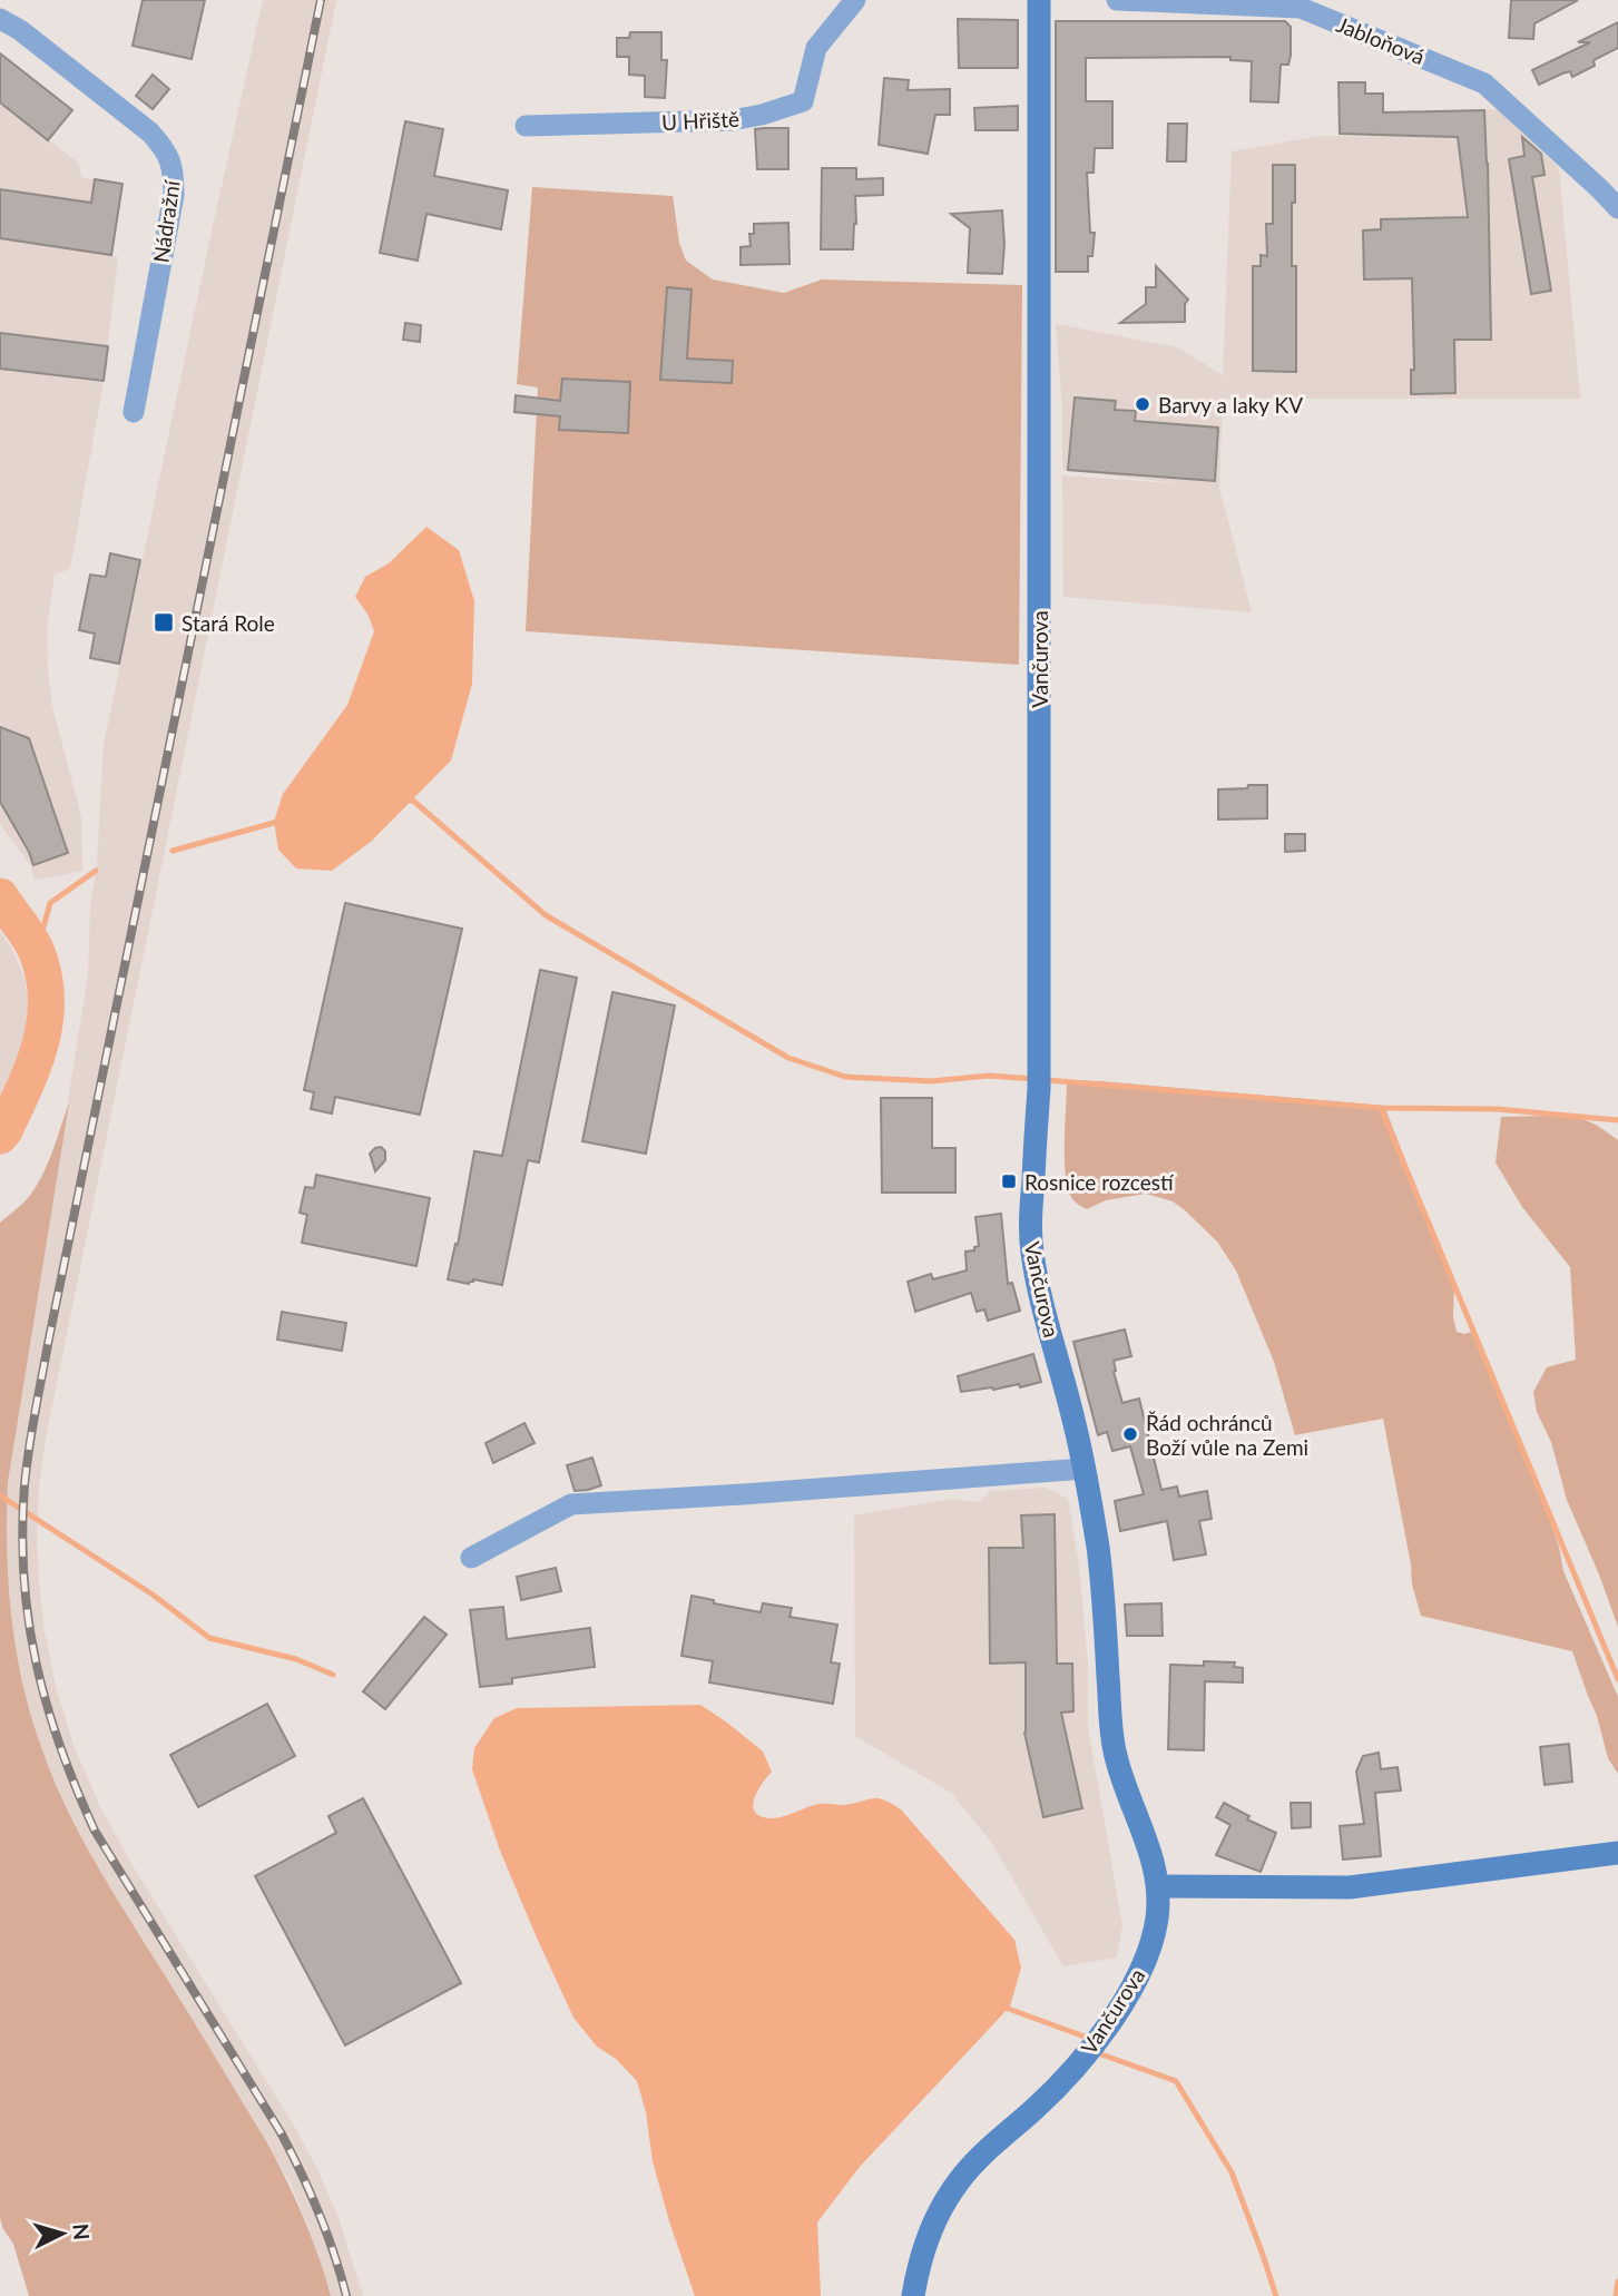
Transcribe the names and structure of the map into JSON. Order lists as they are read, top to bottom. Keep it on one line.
{"streets":{"street":["Jabloňová","U Hřiště","Nádražní","Vančurova"]},"places":{"other":["Barvy a laky KV","Řád ochránců Boží vůle na Zemi"],"transit":["Stará Role","Rosnice rozcestí"]},"north":"right"}
